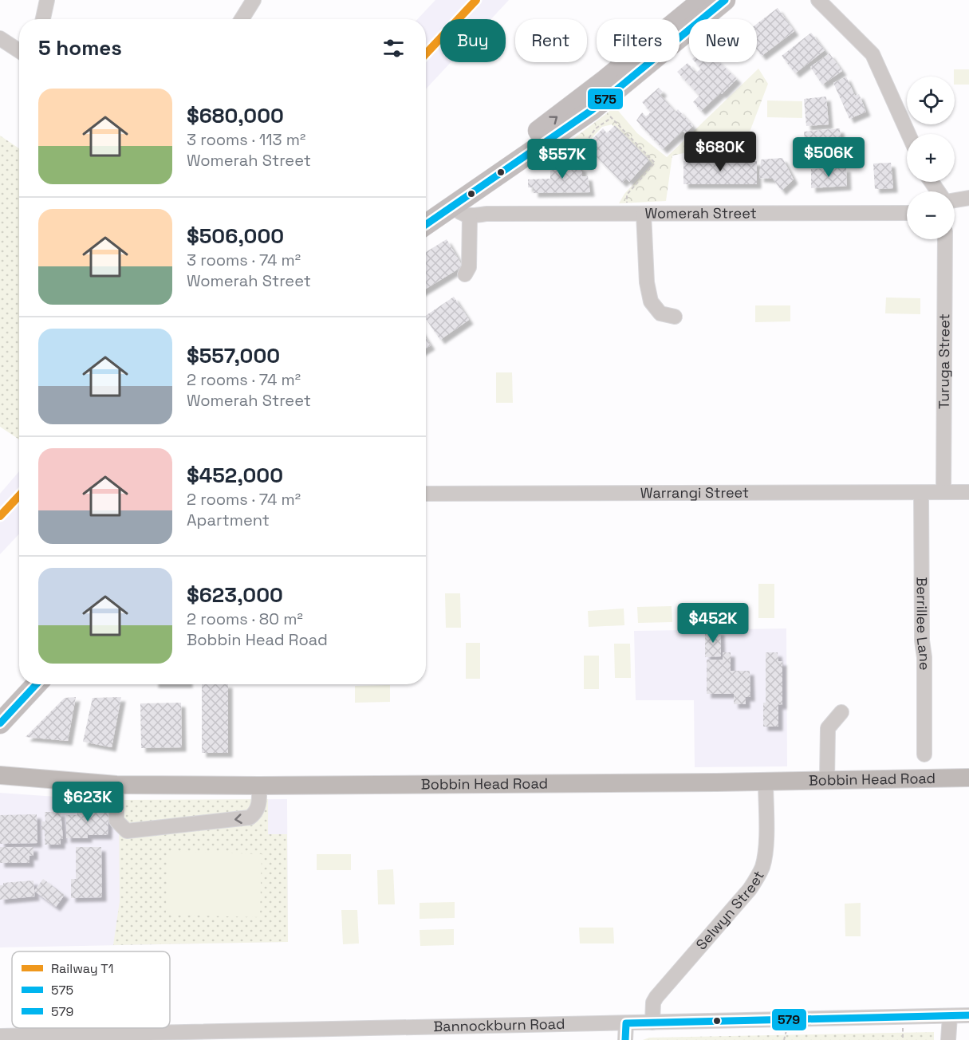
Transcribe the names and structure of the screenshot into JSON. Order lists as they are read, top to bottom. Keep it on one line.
{"streets":{"main road":["Bobbin Head Road"],"street":["Womerah Street","Turuga Street","Warrangi Street","Berrillee Lane","Selwyn Street","Bannockburn Road"]},"crossings":[["Turuga Street","Warrangi Street"],["Warrangi Street","Berrillee Lane"],["Bobbin Head Road","Selwyn Street"],["Selwyn Street","Bannockburn Road"]],"lines":["rail line T1","transit line 575","transit line 579"],"legend":["Railway T1","575","579"],"page":{"chip":["Buy","Rent","Filters","New"],"heading":"5 homes","map_buttons":["+","−"],"list":[{"name":"$680,000","note":"3 rooms · 113 m² · Womerah Street"},{"name":"$506,000","note":"3 rooms · 74 m² · Womerah Street"},{"name":"$557,000","note":"2 rooms · 74 m² · Womerah Street"},{"name":"$452,000","note":"2 rooms · 74 m² · Apartment"},{"name":"$623,000","note":"2 rooms · 80 m² · Bobbin Head Road"}],"price":["$680K","$506K","$557K","$452K","$623K"]}}
